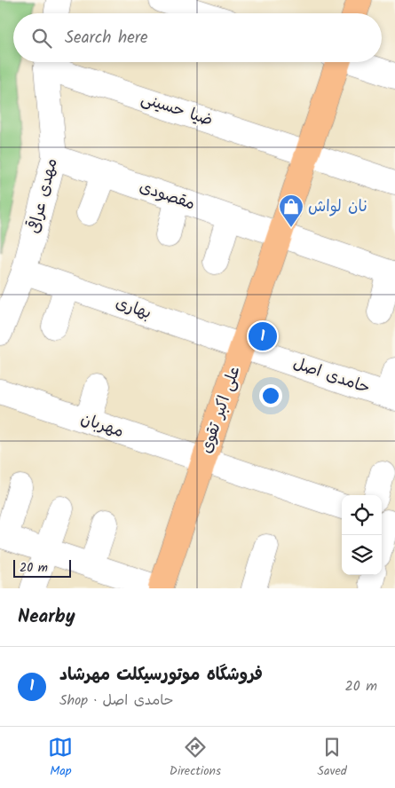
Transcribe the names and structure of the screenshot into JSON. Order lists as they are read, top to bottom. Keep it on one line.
{"streets":{"main road":["علی اکبر تقوی"],"street":["ضیا حسینی","مهدی عراقی","مقصودی","بهاری","حامدی اصل","مهربان"]},"crossings":[["ضیا حسینی","علی اکبر تقوی"],["مهدی عراقی","مقصودی"],["مهدی عراقی","بهاری"],["مقصودی","علی اکبر تقوی"],["بهاری","حامدی اصل"],["بهاری","علی اکبر تقوی"],["حامدی اصل","علی اکبر تقوی"],["علی اکبر تقوی","مهربان"]],"places":{"shop":["نان لواش"]},"scale_bar":"20 m","page":{"search":"Search here","pins":"1","scale":"20 m","heading":"Nearby","list":[{"mark":"1","name":"فروشگاه موتورسیکلت مهرشاد","note":"Shop · حامدی اصل","value":"20 m"}],"nav":["Map","Directions","Saved"]}}
